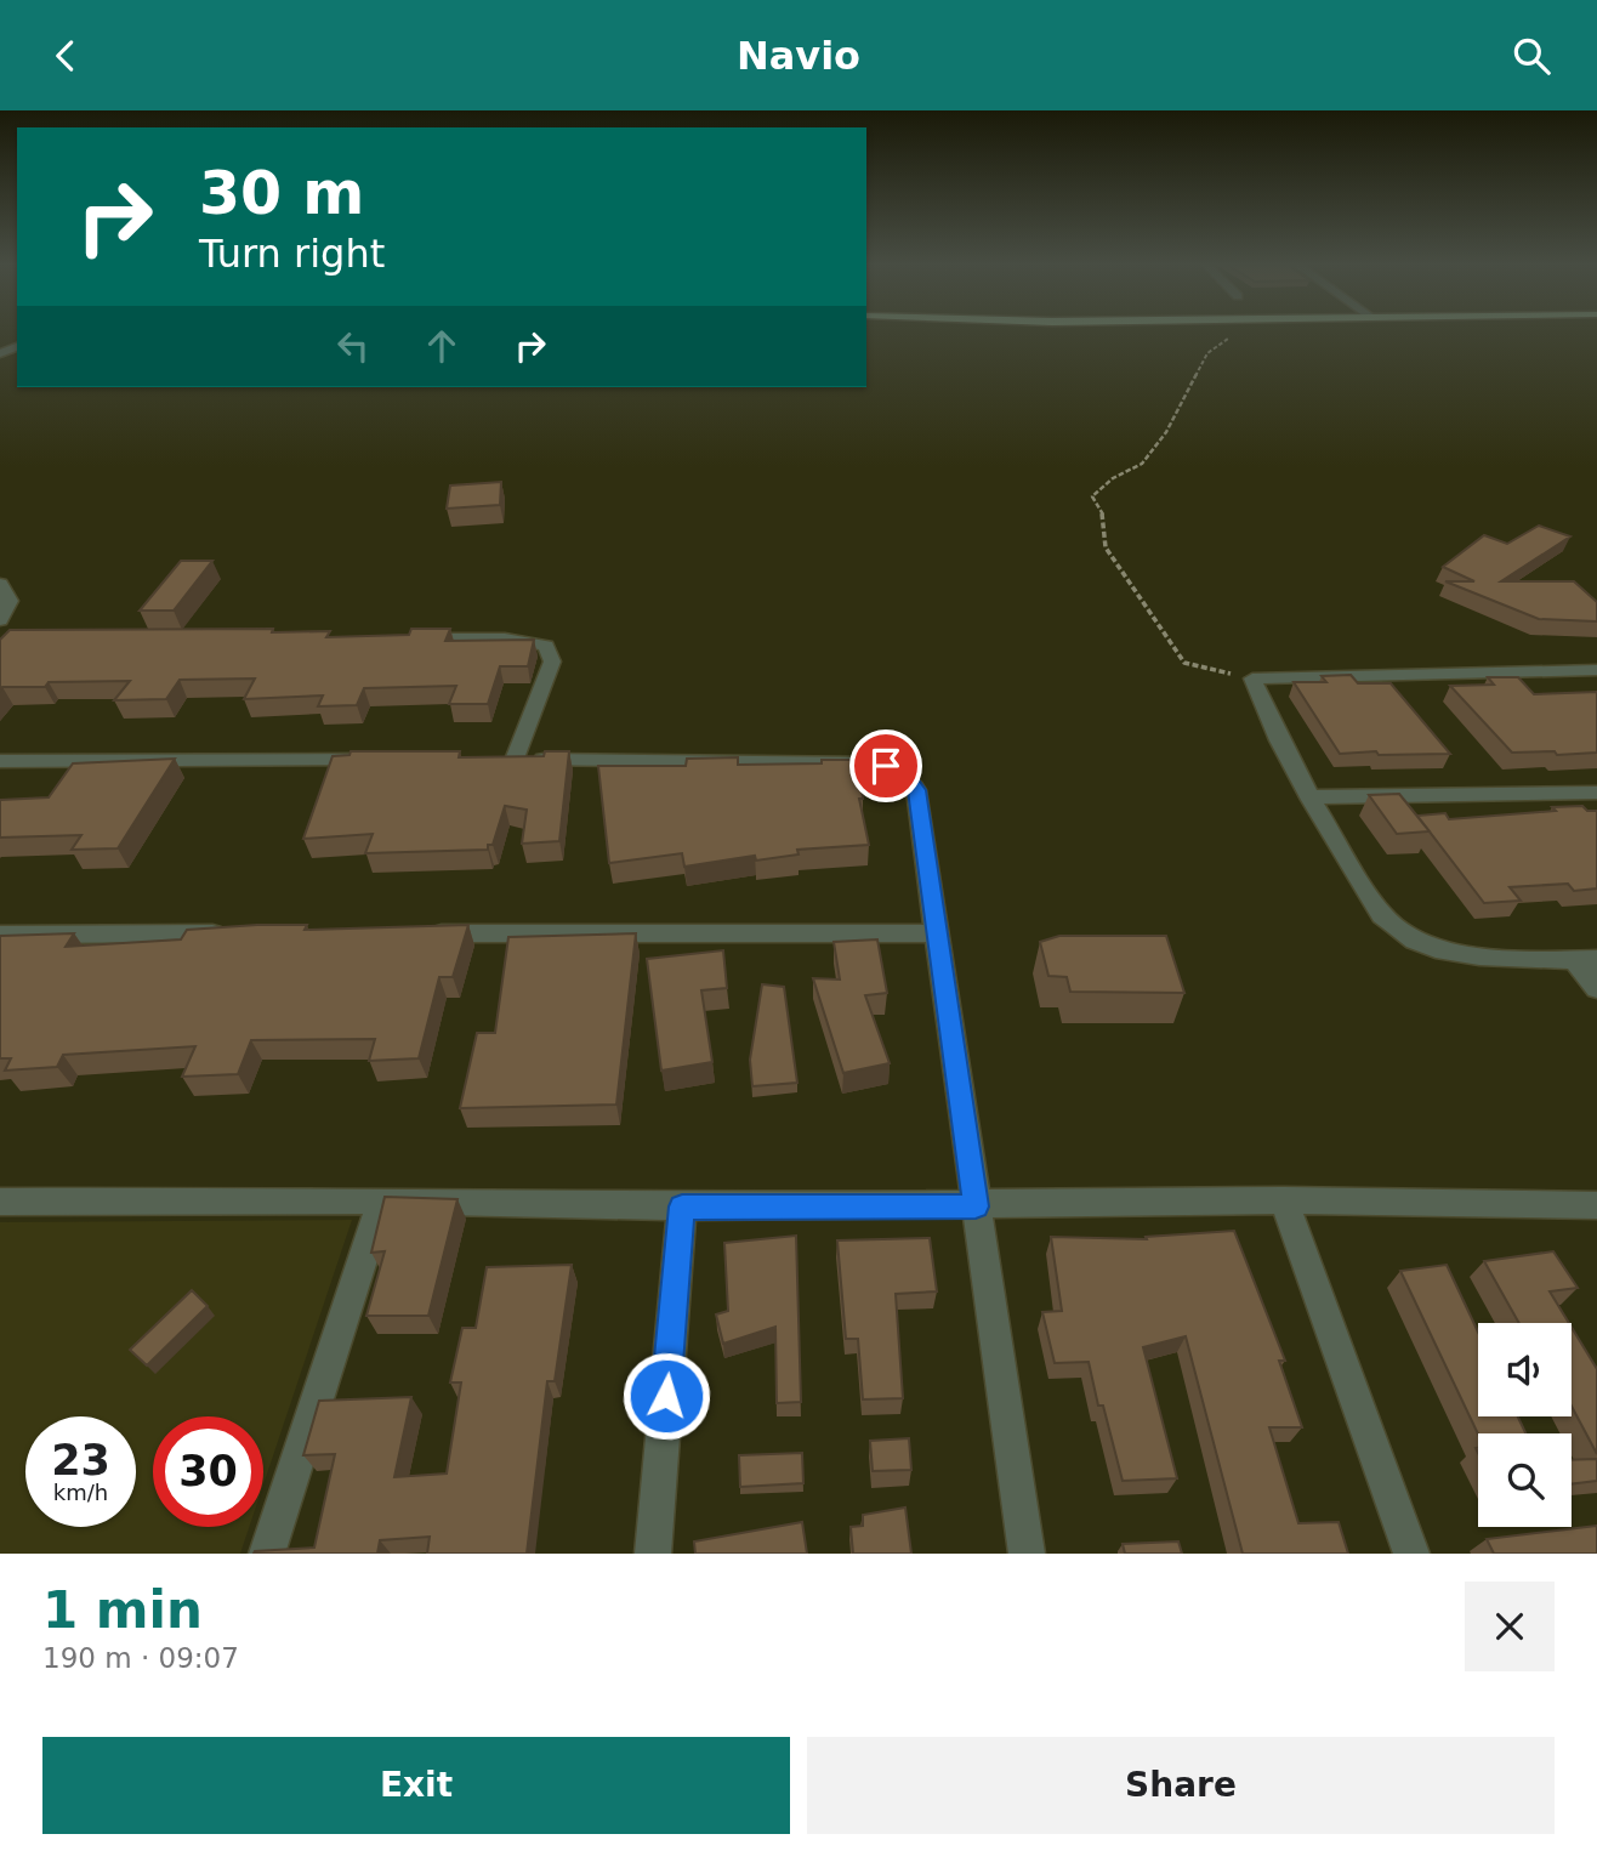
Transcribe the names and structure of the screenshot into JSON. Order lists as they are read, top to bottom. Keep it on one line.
{"page":{"header":"Navio","turn":["30 m","Turn right"],"speed":"23 km/h","limit":"30","heading":["1 min","190 m · 09:07"],"buttons":["Exit","Share"]}}
